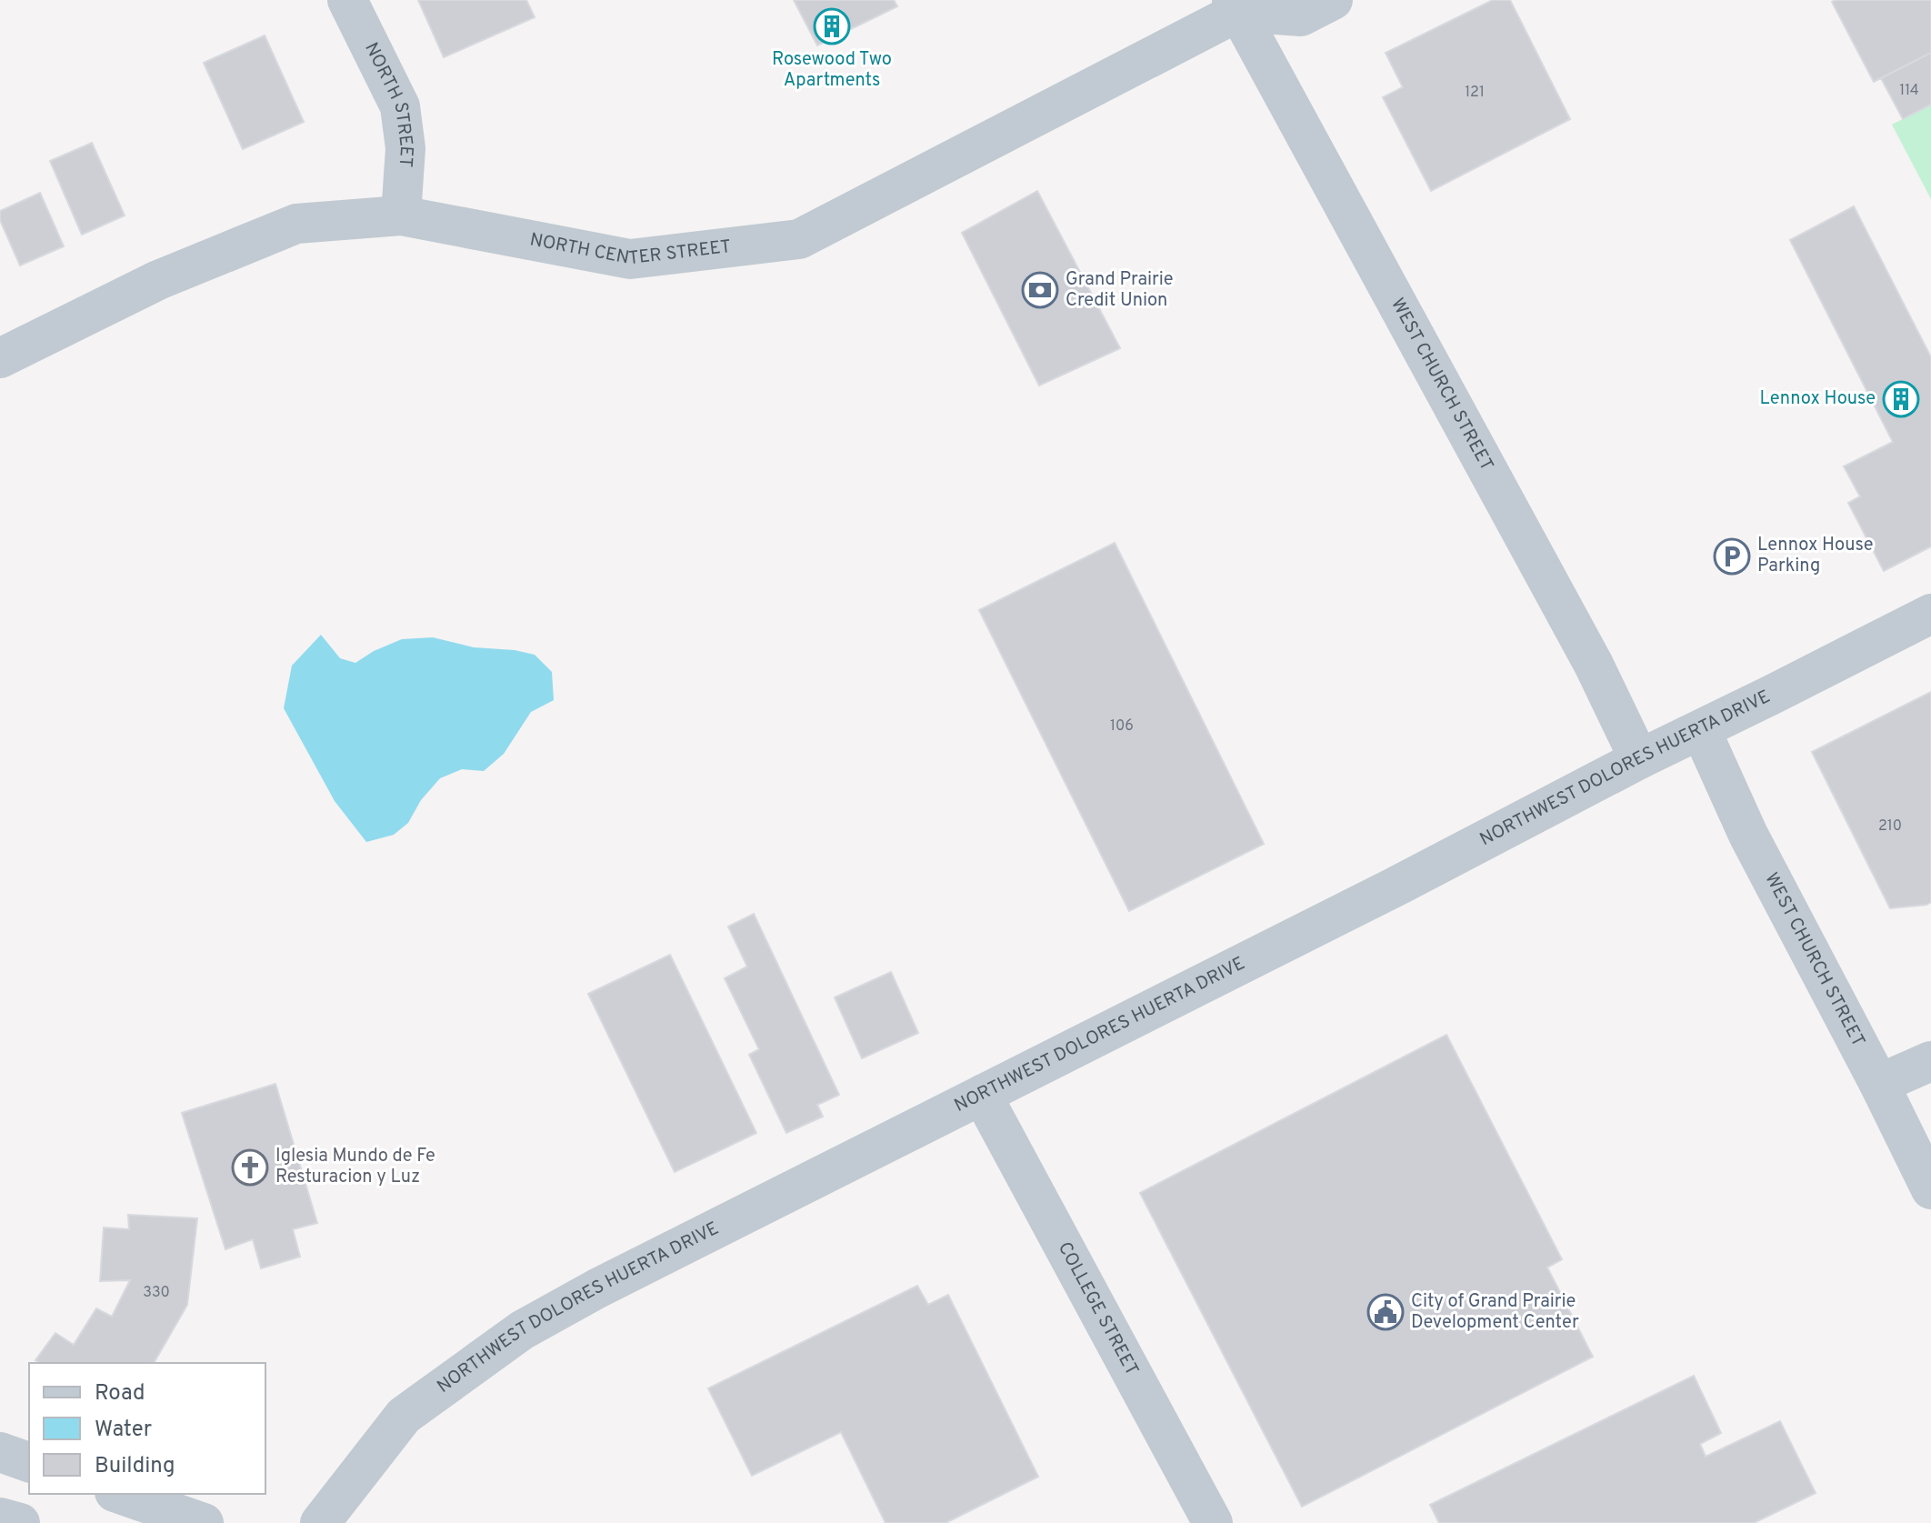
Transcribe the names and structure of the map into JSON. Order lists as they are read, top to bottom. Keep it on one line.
{"streets":{"street":["NORTH STREET","NORTH CENTER STREET","WEST CHURCH STREET","NORTHWEST DOLORES HUERTA DRIVE","COLLEGE STREET"]},"crossings":[["NORTH STREET","NORTH CENTER STREET"],["NORTH CENTER STREET","WEST CHURCH STREET"],["WEST CHURCH STREET","NORTHWEST DOLORES HUERTA DRIVE"],["NORTHWEST DOLORES HUERTA DRIVE","COLLEGE STREET"]],"places":{"building":["Rosewood Two Apartments","Lennox House"],"bank":["Grand Prairie Credit Union"],"parking":["Lennox House Parking"],"church":["Iglesia Mundo de Fe Resturacion y Luz"],"public building":["City of Grand Prairie Development Center"]},"house_numbers":["114","121","106","210","330"],"legend":["Road","Water","Building"]}
